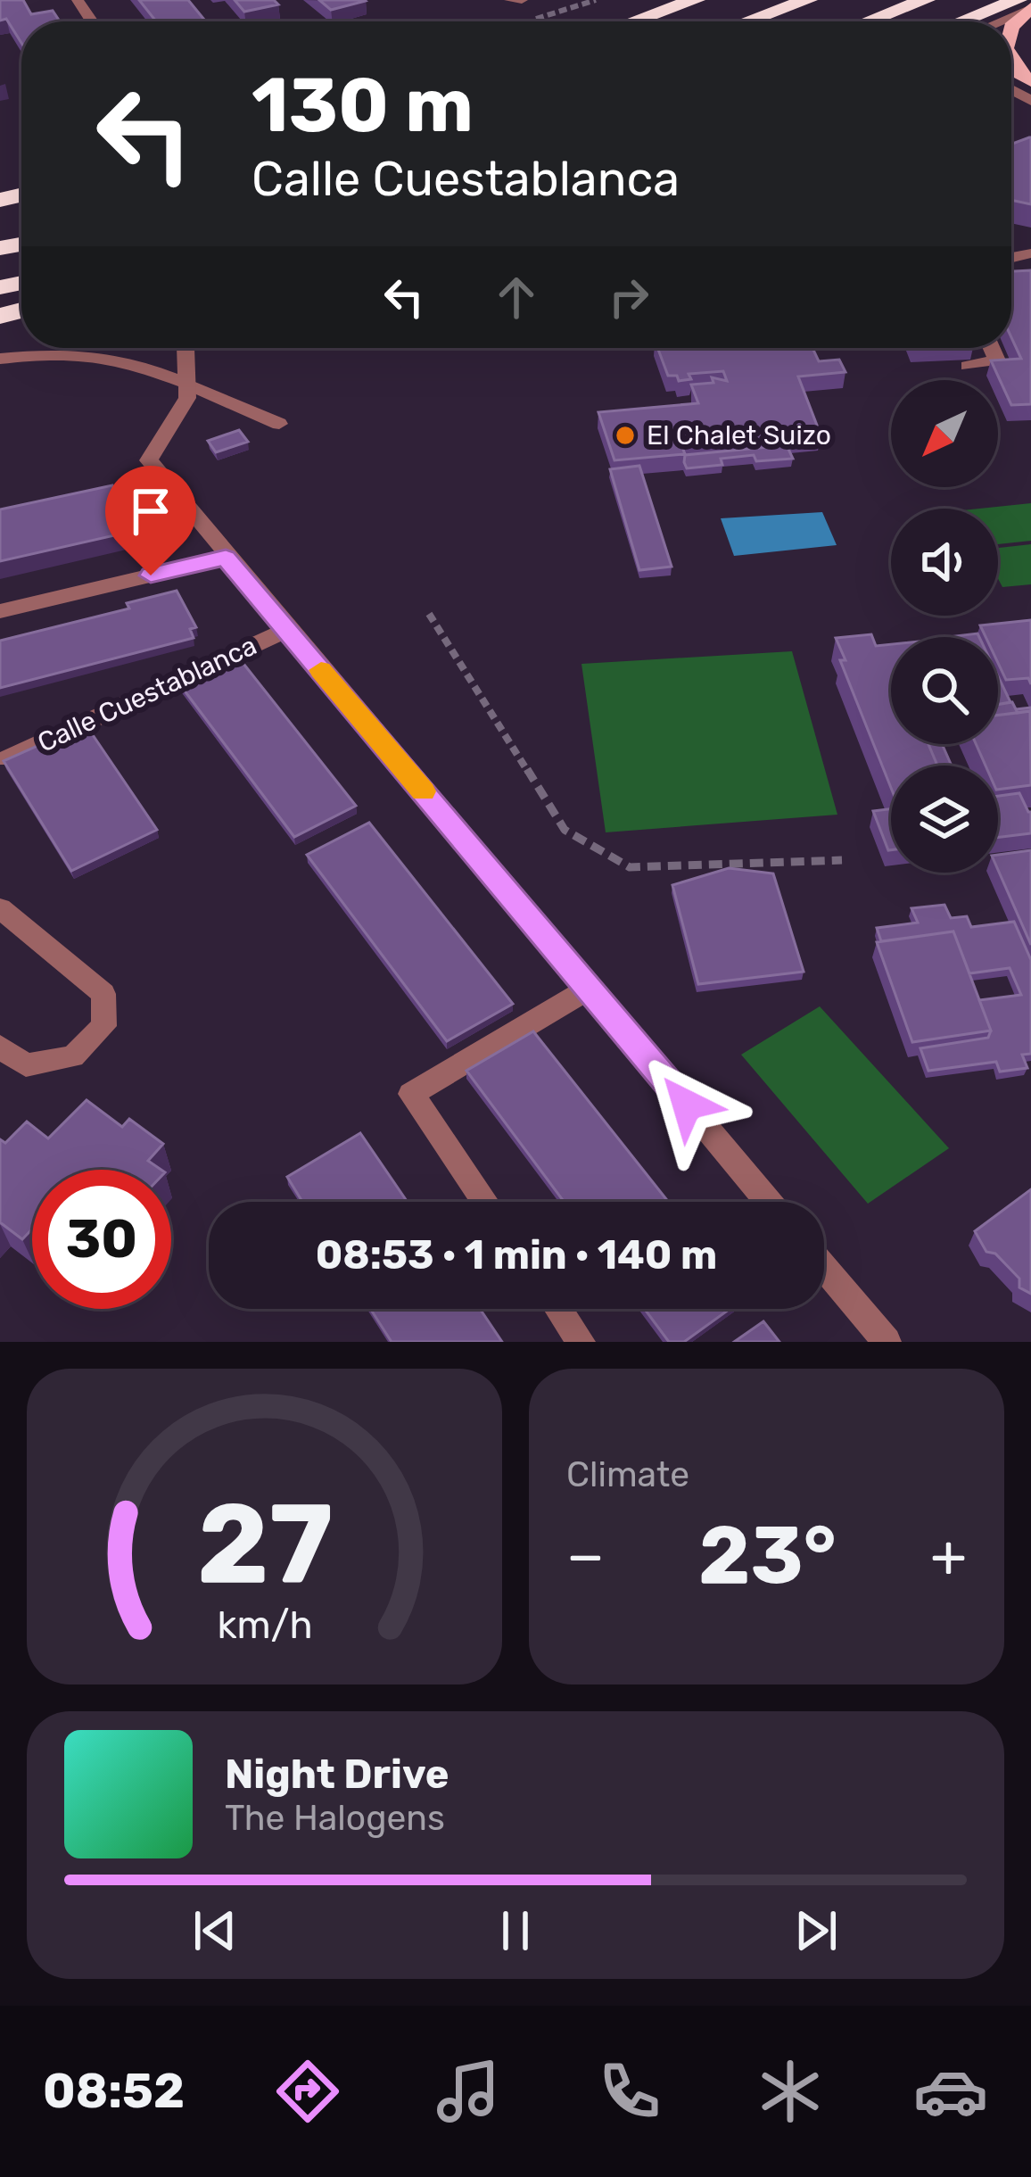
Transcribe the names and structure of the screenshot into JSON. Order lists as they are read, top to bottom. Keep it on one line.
{"streets":{"street":["Calle Cuestablanca"]},"places":["El Chalet Suizo"],"north":"bottom left","page":{"turn":["130 m","Calle Cuestablanca"],"limit":"30","trip":"08:53 · 1 min · 140 m","tile":"Climate","heat":["−","23°","+"],"song":["Night Drive","The Halogens"],"tabs":"08:52","gauge":["27","km/h"]}}
